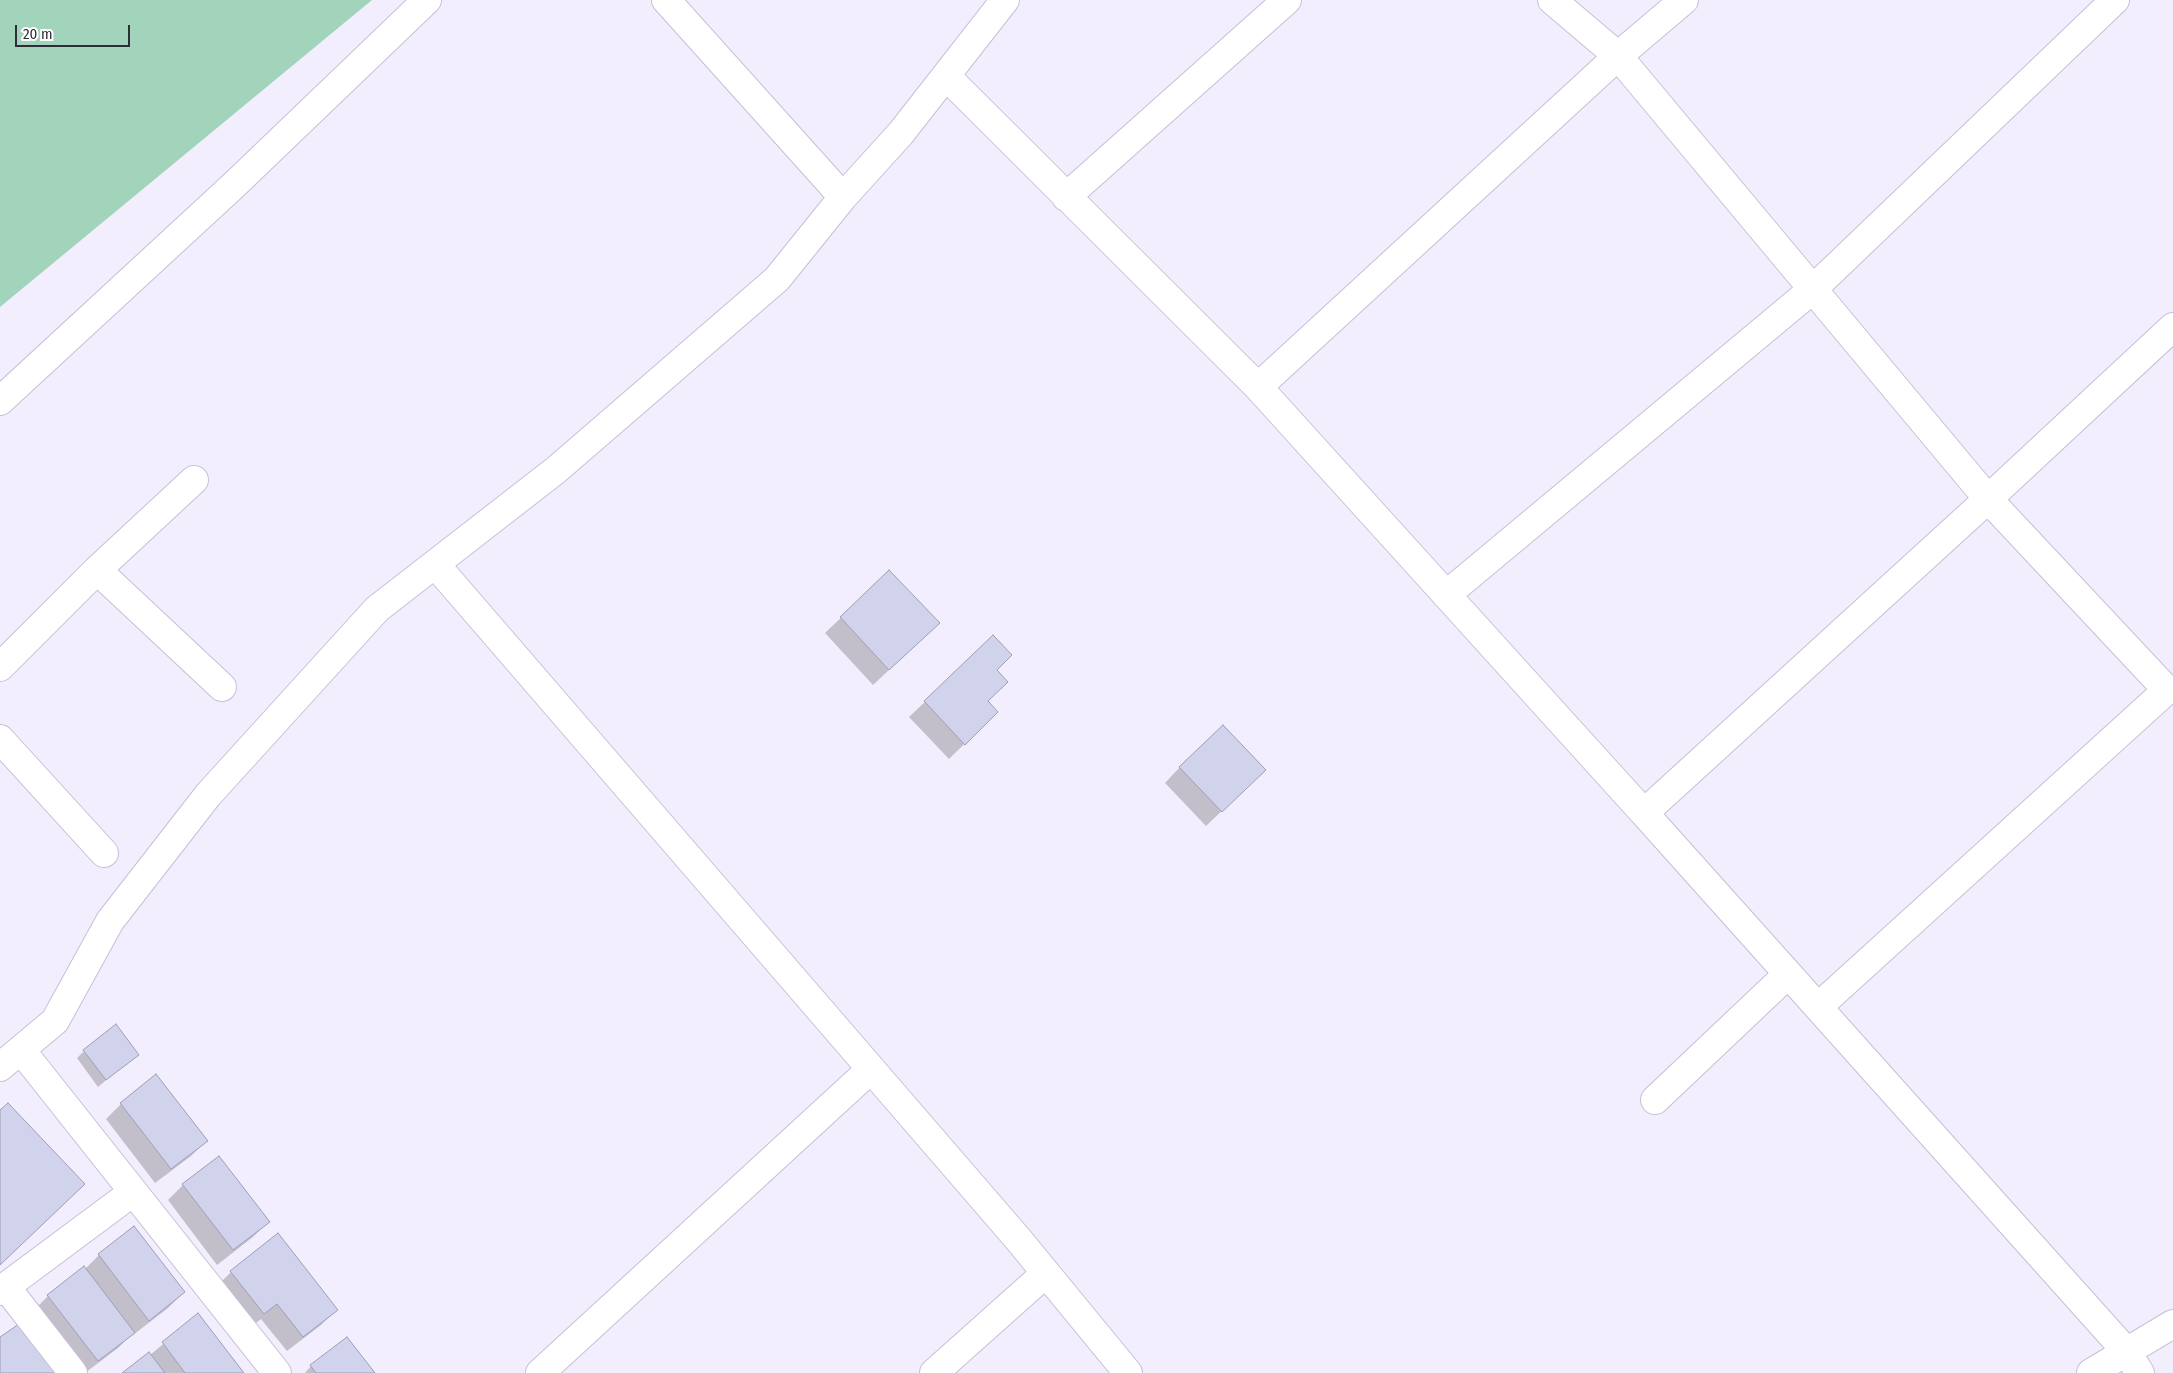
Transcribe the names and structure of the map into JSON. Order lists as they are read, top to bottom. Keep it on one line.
{"scale_bar":"20 m"}
